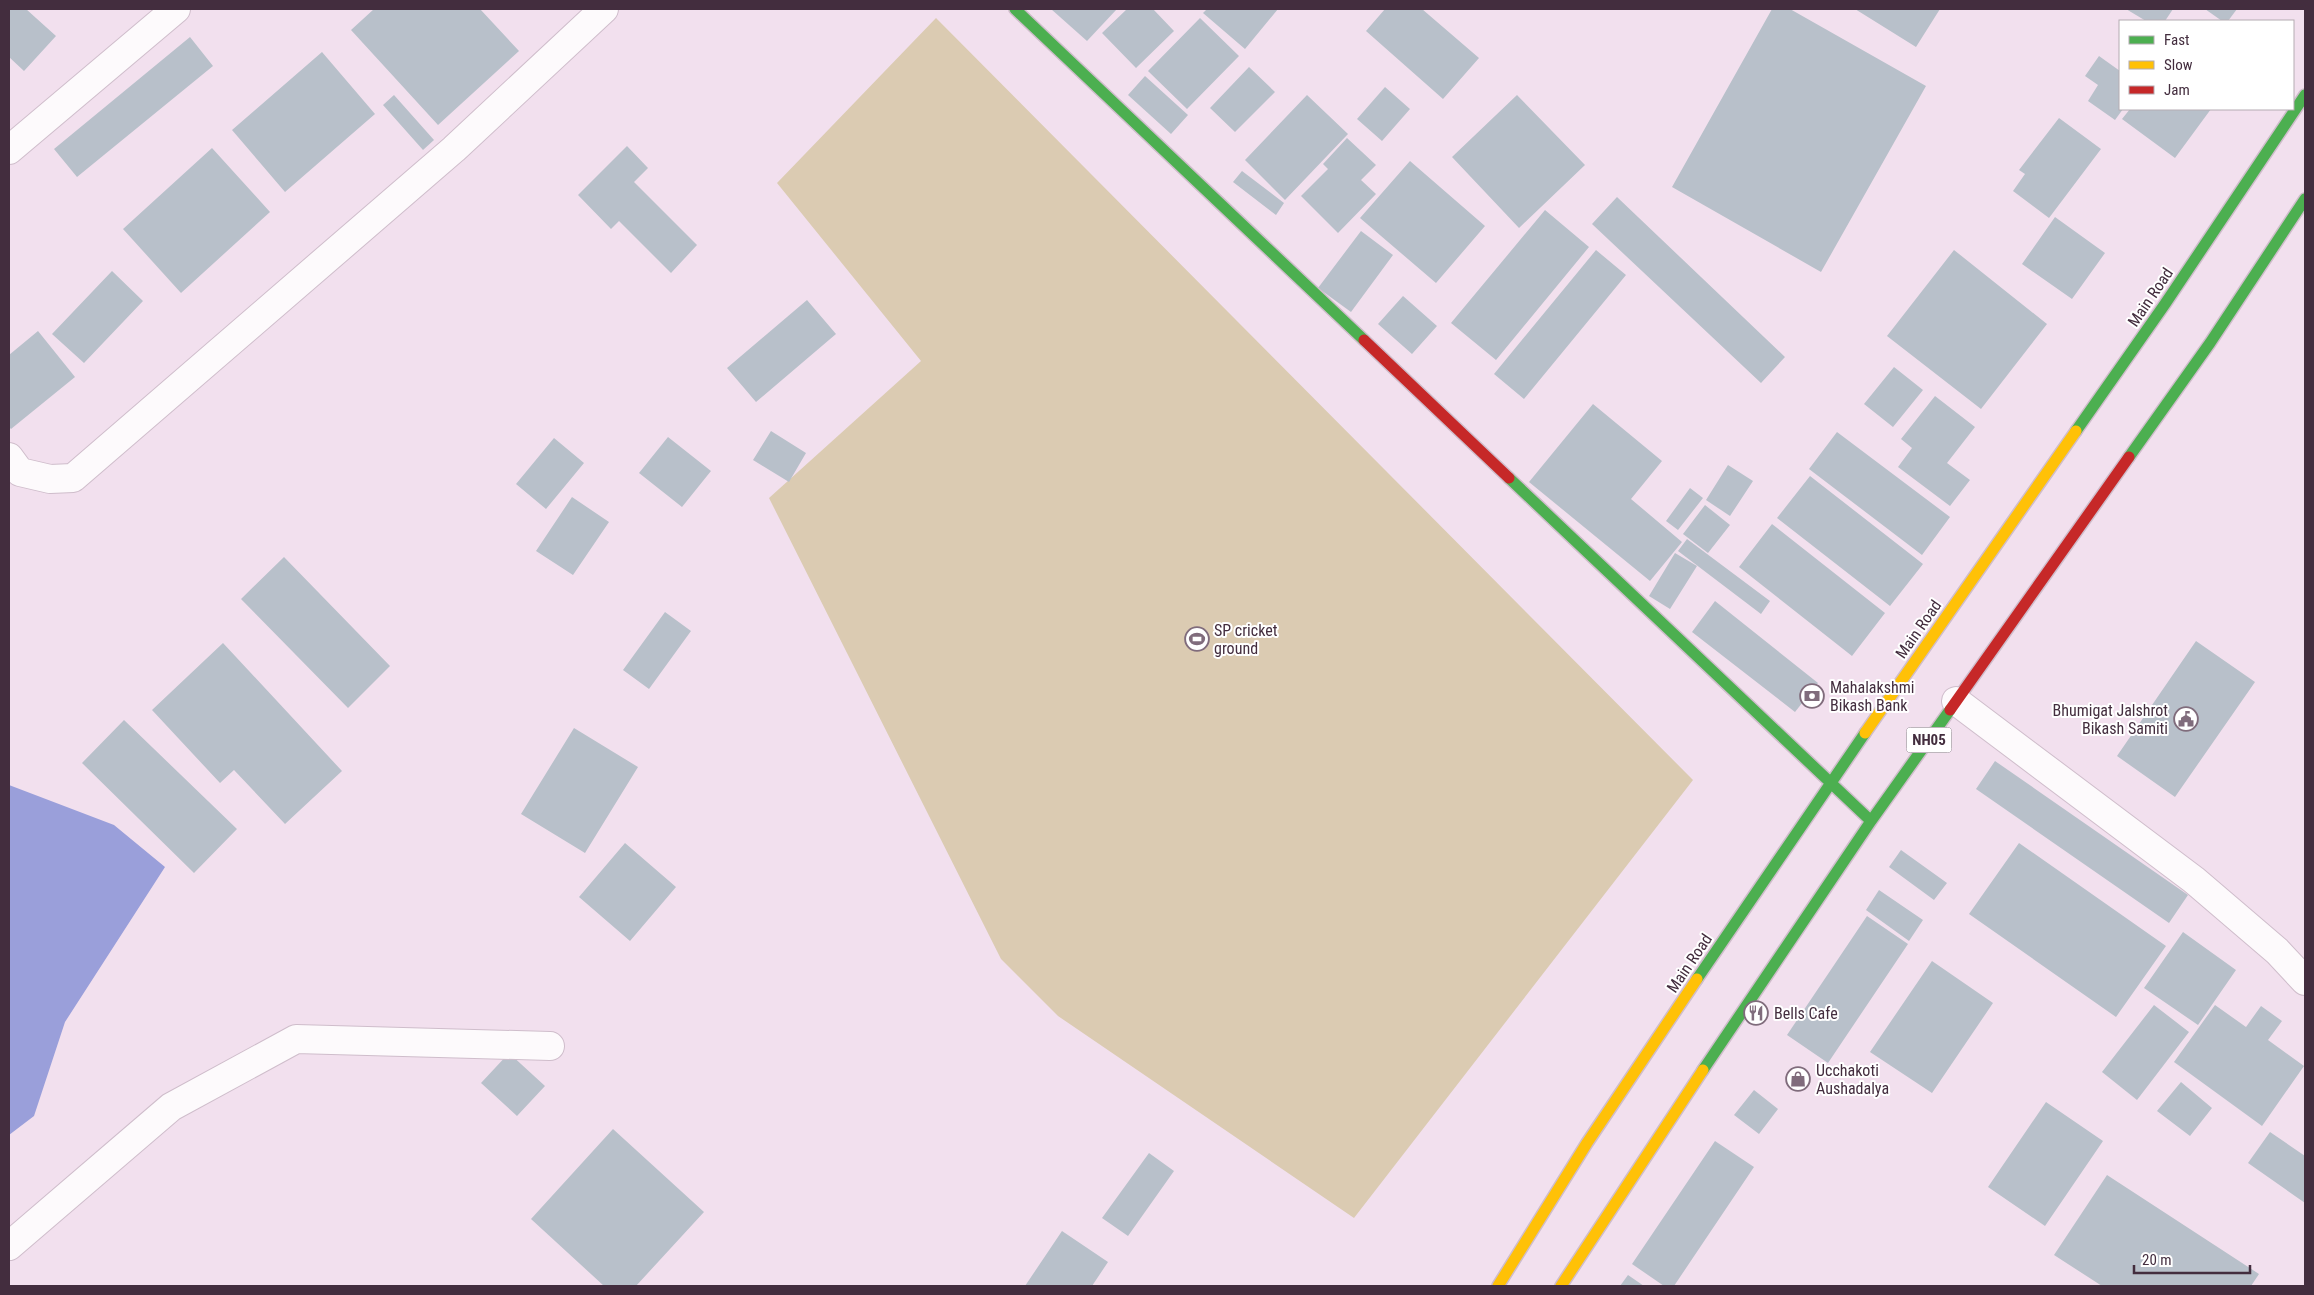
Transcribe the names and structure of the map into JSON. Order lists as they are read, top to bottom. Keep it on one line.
{"streets":{"main road":["Main Road","NH05"]},"places":{"sports":["SP cricket ground"],"bank":["Mahalakshmi Bikash Bank"],"public building":["Bhumigat Jalshrot Bikash Samiti"],"restaurant":["Bells Cafe"],"shop":["Ucchakoti Aushadalya"]},"legend":["Fast","Slow","Jam"],"scale_bar":"20 m"}
